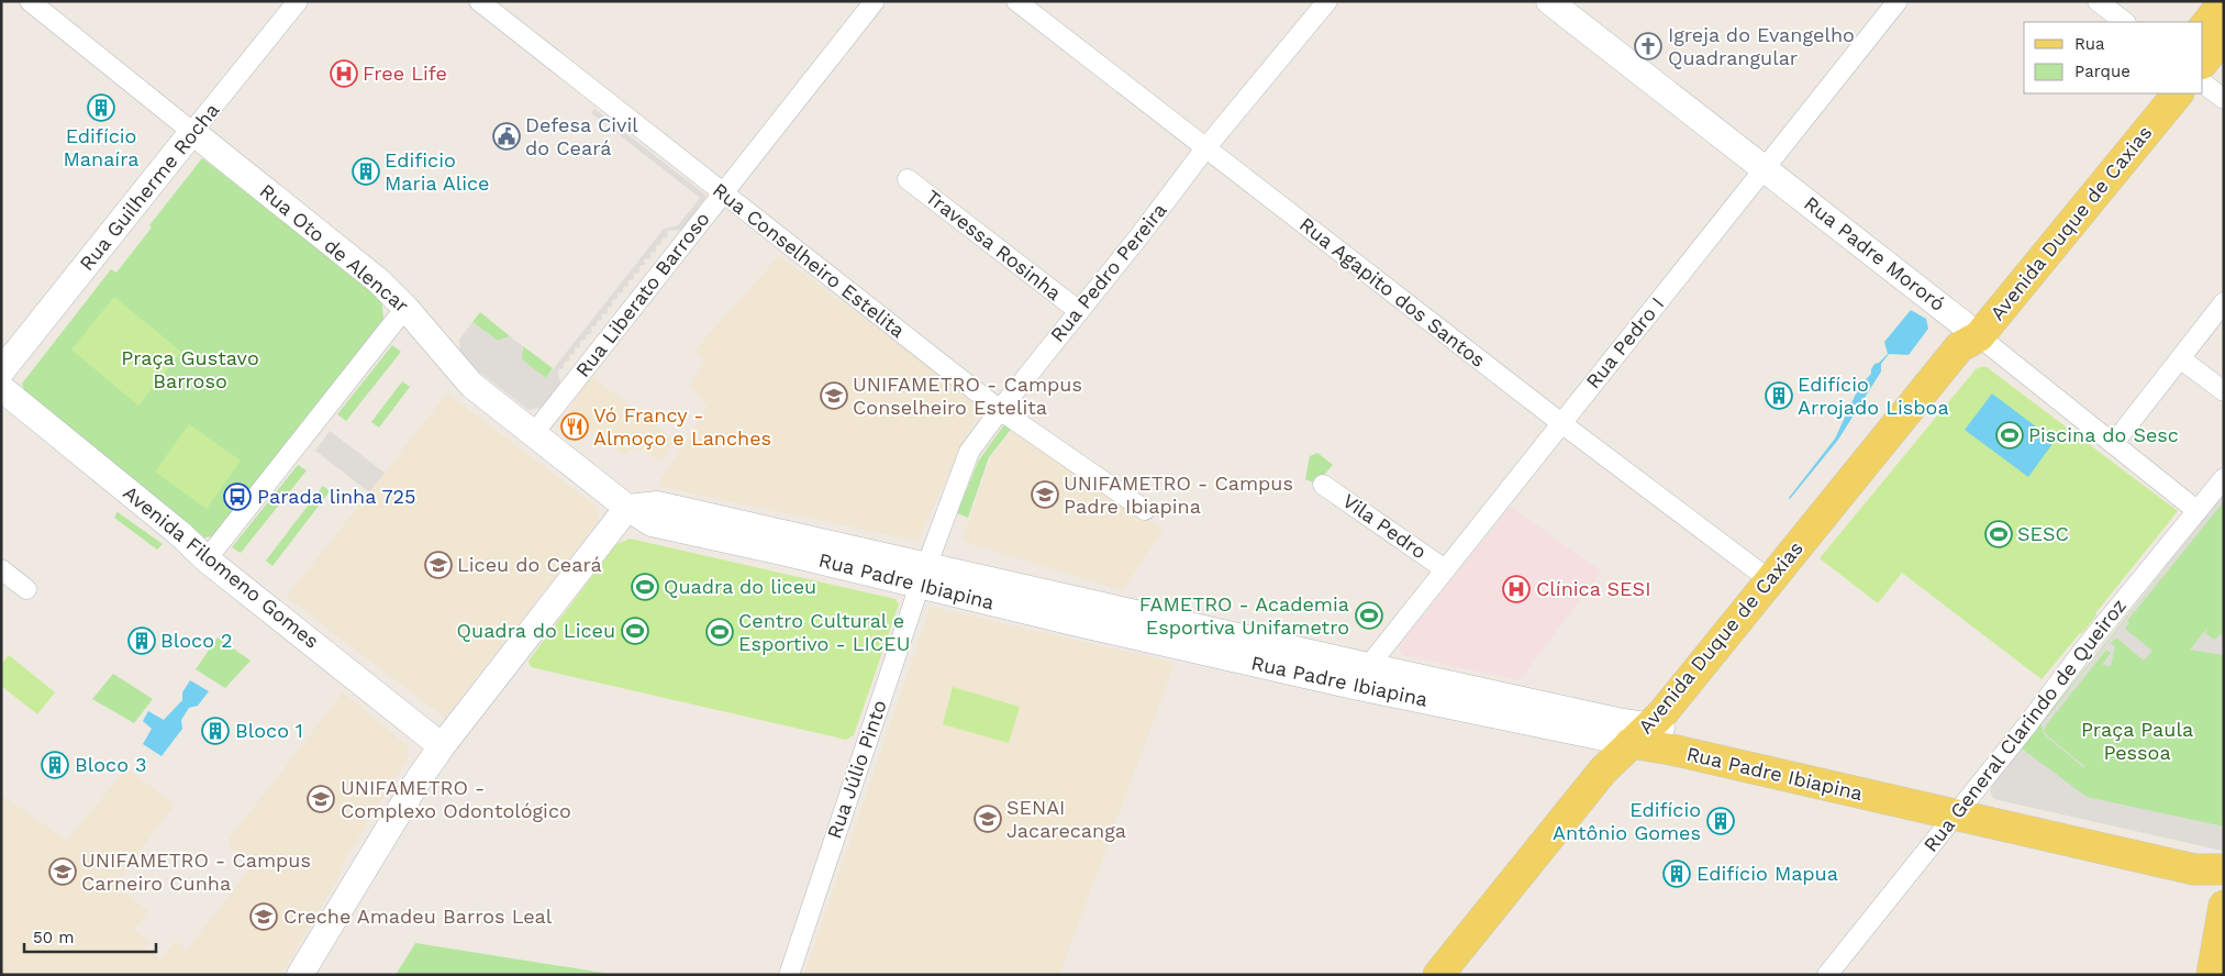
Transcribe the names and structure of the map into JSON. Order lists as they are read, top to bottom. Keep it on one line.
{"streets":{"main road":["Avenida Duque de Caxias","Rua Padre Ibiapina"],"street":["Rua Guilherme Rocha","Travessa Rosinha","Rua Oto de Alencar","Rua Padre Mororó","Rua Conselheiro Estelita","Rua Pedro Pereira","Rua Agapito dos Santos","Rua Liberato Barroso","Rua Pedro I","Vila Pedro","Avenida Filomeno Gomes","Rua General Clarindo de Queiroz","Rua Júlio Pinto"]},"crossings":[["Rua Guilherme Rocha","Rua Oto de Alencar"],["Avenida Duque de Caxias","Rua Padre Mororó"],["Avenida Duque de Caxias","Rua Agapito dos Santos"],["Avenida Duque de Caxias","Rua Padre Ibiapina"],["Travessa Rosinha","Rua Pedro Pereira"],["Rua Oto de Alencar","Rua Liberato Barroso"],["Rua Oto de Alencar","Rua Padre Ibiapina"],["Rua Padre Mororó","Rua Pedro I"],["Rua Padre Mororó","Rua General Clarindo de Queiroz"],["Rua Conselheiro Estelita","Rua Pedro Pereira"],["Rua Conselheiro Estelita","Rua Liberato Barroso"],["Rua Pedro Pereira","Rua Agapito dos Santos"],["Rua Pedro Pereira","Rua Padre Ibiapina"],["Rua Pedro Pereira","Rua Júlio Pinto"],["Rua Agapito dos Santos","Rua Pedro I"],["Rua Pedro I","Vila Pedro"],["Rua Pedro I","Rua Padre Ibiapina"],["Rua Padre Ibiapina","Rua General Clarindo de Queiroz"],["Rua Padre Ibiapina","Rua Júlio Pinto"]],"parks":["Praça Gustavo Barroso","Praça Paula Pessoa"],"places":{"church":["Igreja do Evangelho Quadrangular"],"hospital":["Free Life","Clínica SESI"],"building":["Edifício Manaíra","Edificio Maria Alice","Edifício Arrojado Lisboa","Bloco 2","Bloco 1","Bloco 3","Edifício Antônio Gomes","Edifício Mapua"],"public building":["Defesa Civil do Ceará"],"school or university":["UNIFAMETRO - Campus Conselheiro Estelita","UNIFAMETRO - Campus Padre Ibiapina","Liceu do Ceará","UNIFAMETRO - Complexo Odontológico","SENAI Jacarecanga","UNIFAMETRO - Campus Carneiro Cunha","Creche Amadeu Barros Leal"],"restaurant":["Vó Francy - Almoço e Lanches"],"sports":["Piscina do Sesc","SESC","Quadra do liceu","FAMETRO - Academia Esportiva Unifametro","Quadra do Liceu","Centro Cultural e Esportivo - LICEU"],"bus stop":["Parada linha 725"]},"legend":["Rua","Parque"],"scale_bar":"50 m"}
